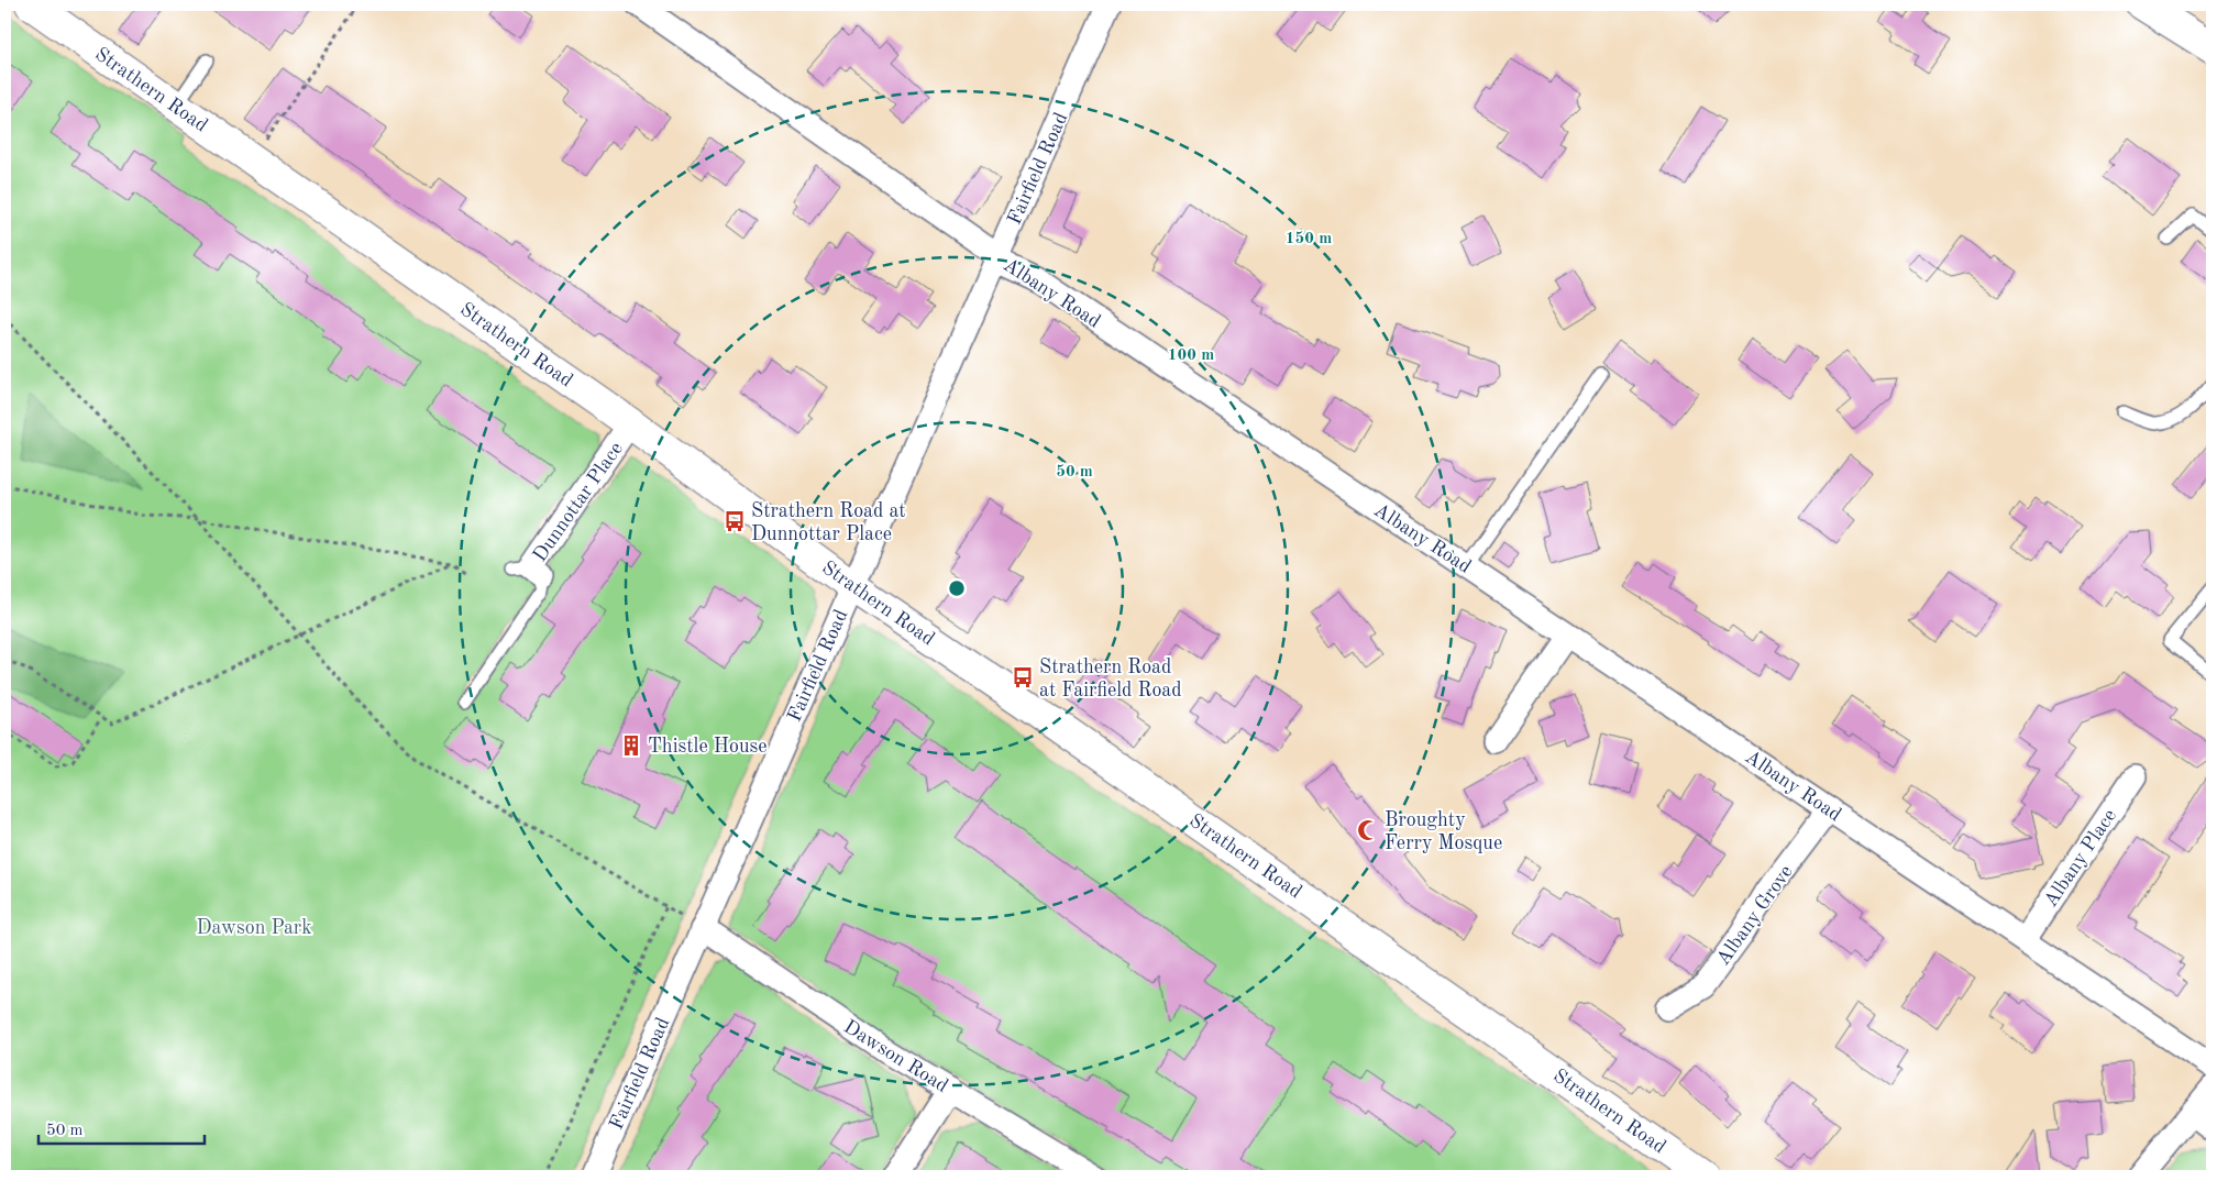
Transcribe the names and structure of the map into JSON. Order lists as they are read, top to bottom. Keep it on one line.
{"streets":{"street":["Strathern Road","Fairfield Road","Albany Road","Dunnottar Place","Albany Place","Albany Grove","Dawson Road"]},"crossings":[["Strathern Road","Fairfield Road"],["Strathern Road","Dunnottar Place"],["Fairfield Road","Albany Road"],["Fairfield Road","Dawson Road"],["Albany Road","Albany Place"],["Albany Road","Albany Grove"]],"parks":["Dawson Park"],"places":{"bus stop":["Strathern Road at Dunnottar Place","Strathern Road at Fairfield Road"],"building":["Thistle House"],"mosque":["Broughty Ferry Mosque"]},"scale_bar":"50 m","rings":["150 m","100 m","50 m"]}
